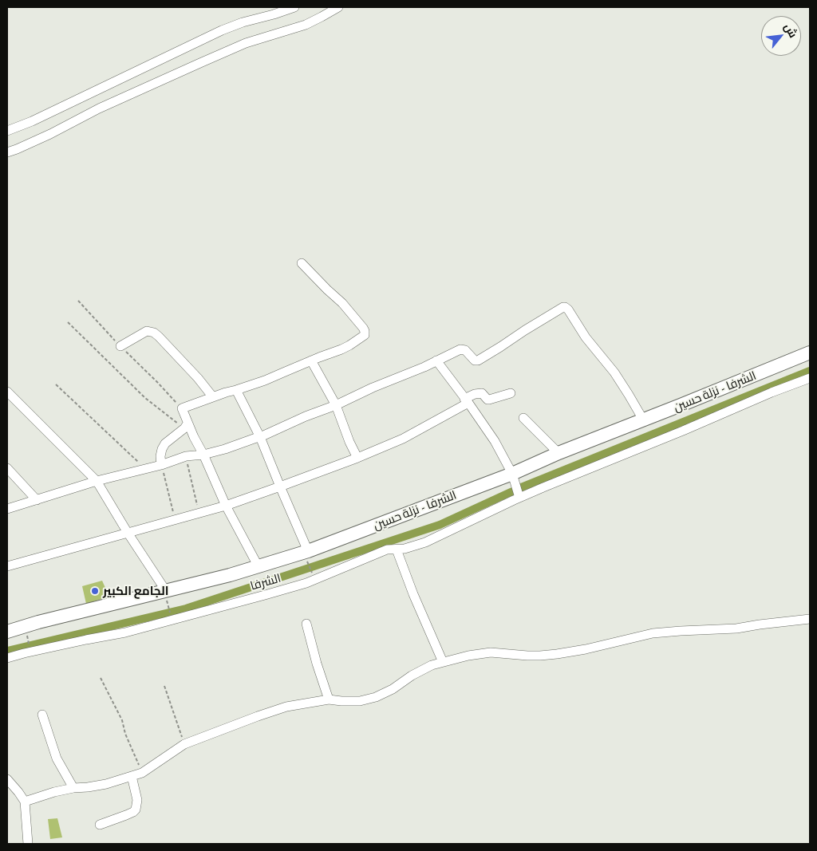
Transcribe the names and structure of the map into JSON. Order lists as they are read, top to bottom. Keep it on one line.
{"streets":{"street":["الشرفا - نزلة حسين","الشرفا"]},"places":["الجامع الكبير"],"north":"top right"}
